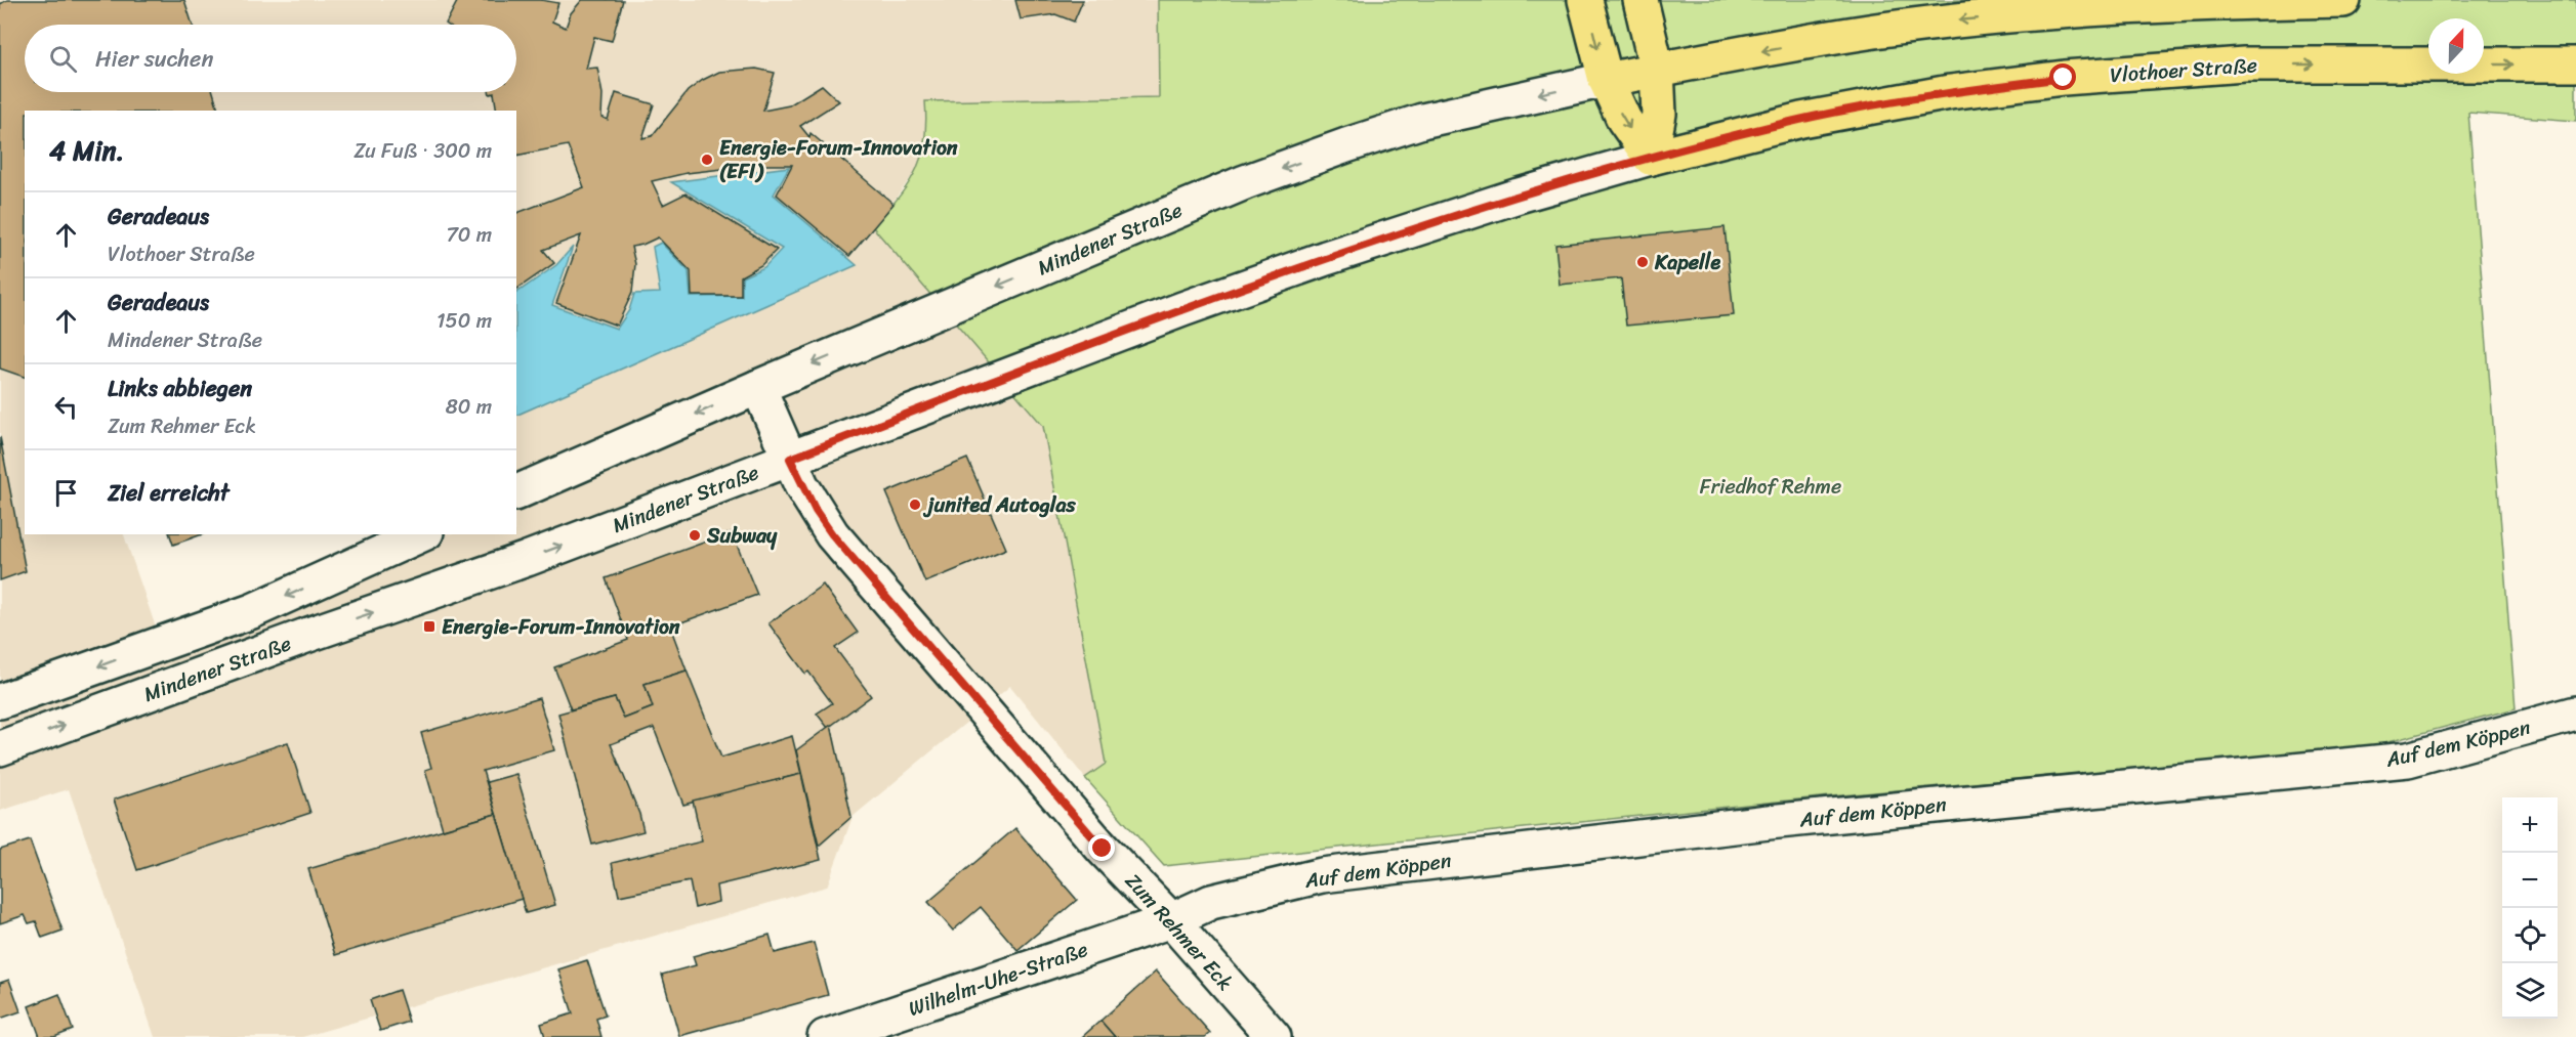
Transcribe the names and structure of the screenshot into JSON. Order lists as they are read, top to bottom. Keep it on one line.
{"streets":{"main road":["Vlothoer Straße","Mindener Straße"],"street":["Auf dem Köppen","Zum Rehmer Eck","Wilhelm-Uhe-Straße"]},"crossings":[["Vlothoer Straße","Mindener Straße"],["Mindener Straße","Zum Rehmer Eck"],["Auf dem Köppen","Zum Rehmer Eck"],["Auf dem Köppen","Wilhelm-Uhe-Straße"],["Zum Rehmer Eck","Wilhelm-Uhe-Straße"]],"parks":["Friedhof Rehme"],"places":{"other":["Energie-Forum-Innovation (EFI)","Kapelle","junited Autoglas","Subway"],"transit":["Energie-Forum-Innovation"]},"north":"top","page":{"search":"Hier suchen","heading":["4 Min.","Zu Fuß · 300 m"],"list":[["Geradeaus","Vlothoer Straße","70 m"],["Geradeaus","Mindener Straße","150 m"],["Links abbiegen","Zum Rehmer Eck","80 m"],"Ziel erreicht"],"map_buttons":["+","−"]}}
